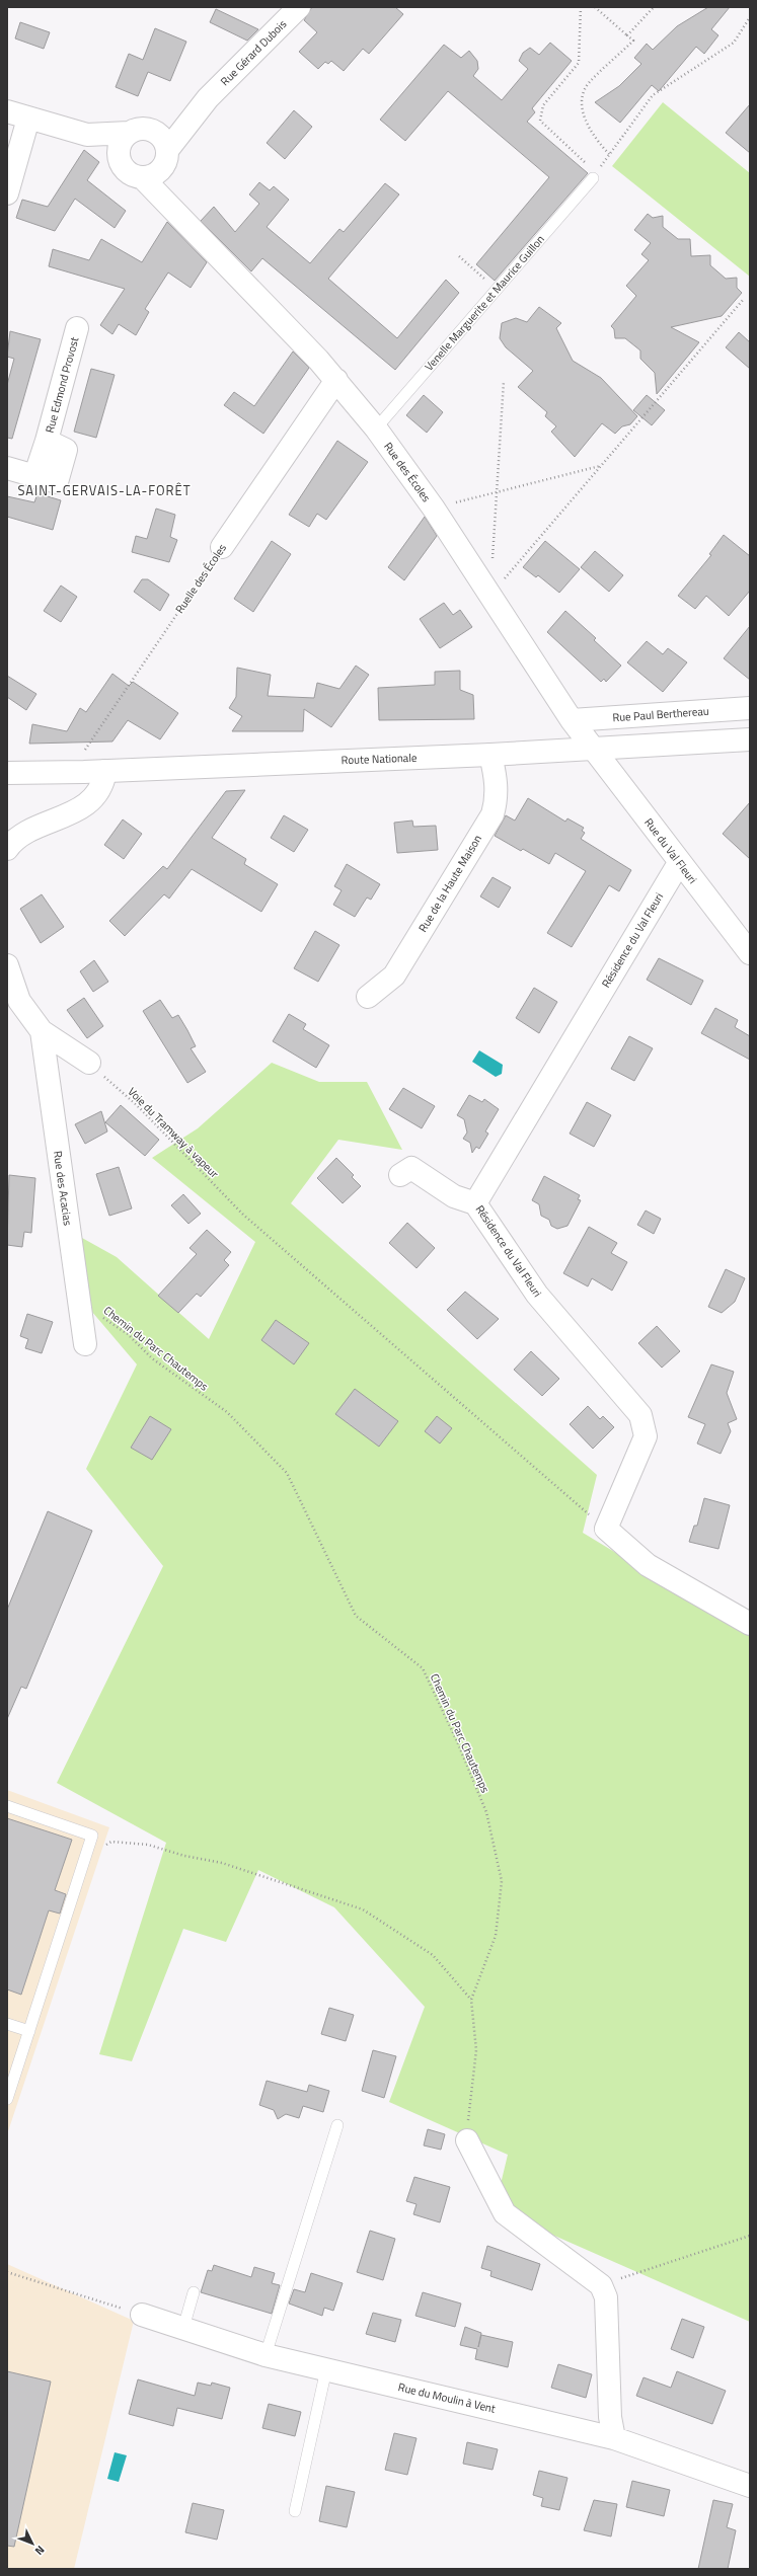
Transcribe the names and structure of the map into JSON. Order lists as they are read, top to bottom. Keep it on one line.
{"streets":{"street":["Rue Gérard Dubois","Rue Edmond Provost","Rue des Écoles","Ruelle des Écoles","Rue Paul Berthereau","Route Nationale","Rue du Val Fleuri","Rue de la Haute Maison","Résidence du Val Fleuri","Rue des Acacias","Rue du Moulin à Vent"],"lane":["Venelle Marguerite et Maurice Guillon"],"path":["Voie du Tramway à vapeur","Chemin du Parc Chautemps"]},"crossings":[["Rue Gérard Dubois","Rue des Écoles"],["Venelle Marguerite et Maurice Guillon","Rue des Écoles"],["Rue des Écoles","Ruelle des Écoles"],["Rue des Écoles","Rue Paul Berthereau"],["Rue des Écoles","Route Nationale"],["Rue des Écoles","Rue du Val Fleuri"],["Ruelle des Écoles","Route Nationale"],["Route Nationale","Rue du Val Fleuri"],["Route Nationale","Rue de la Haute Maison"],["Rue du Val Fleuri","Résidence du Val Fleuri"],["Résidence du Val Fleuri","Voie du Tramway à vapeur"],["Voie du Tramway à vapeur","Rue des Acacias"],["Rue des Acacias","Chemin du Parc Chautemps"]],"districts":["SAINT-GERVAIS-LA-FORÊT"],"north":"bottom right"}
